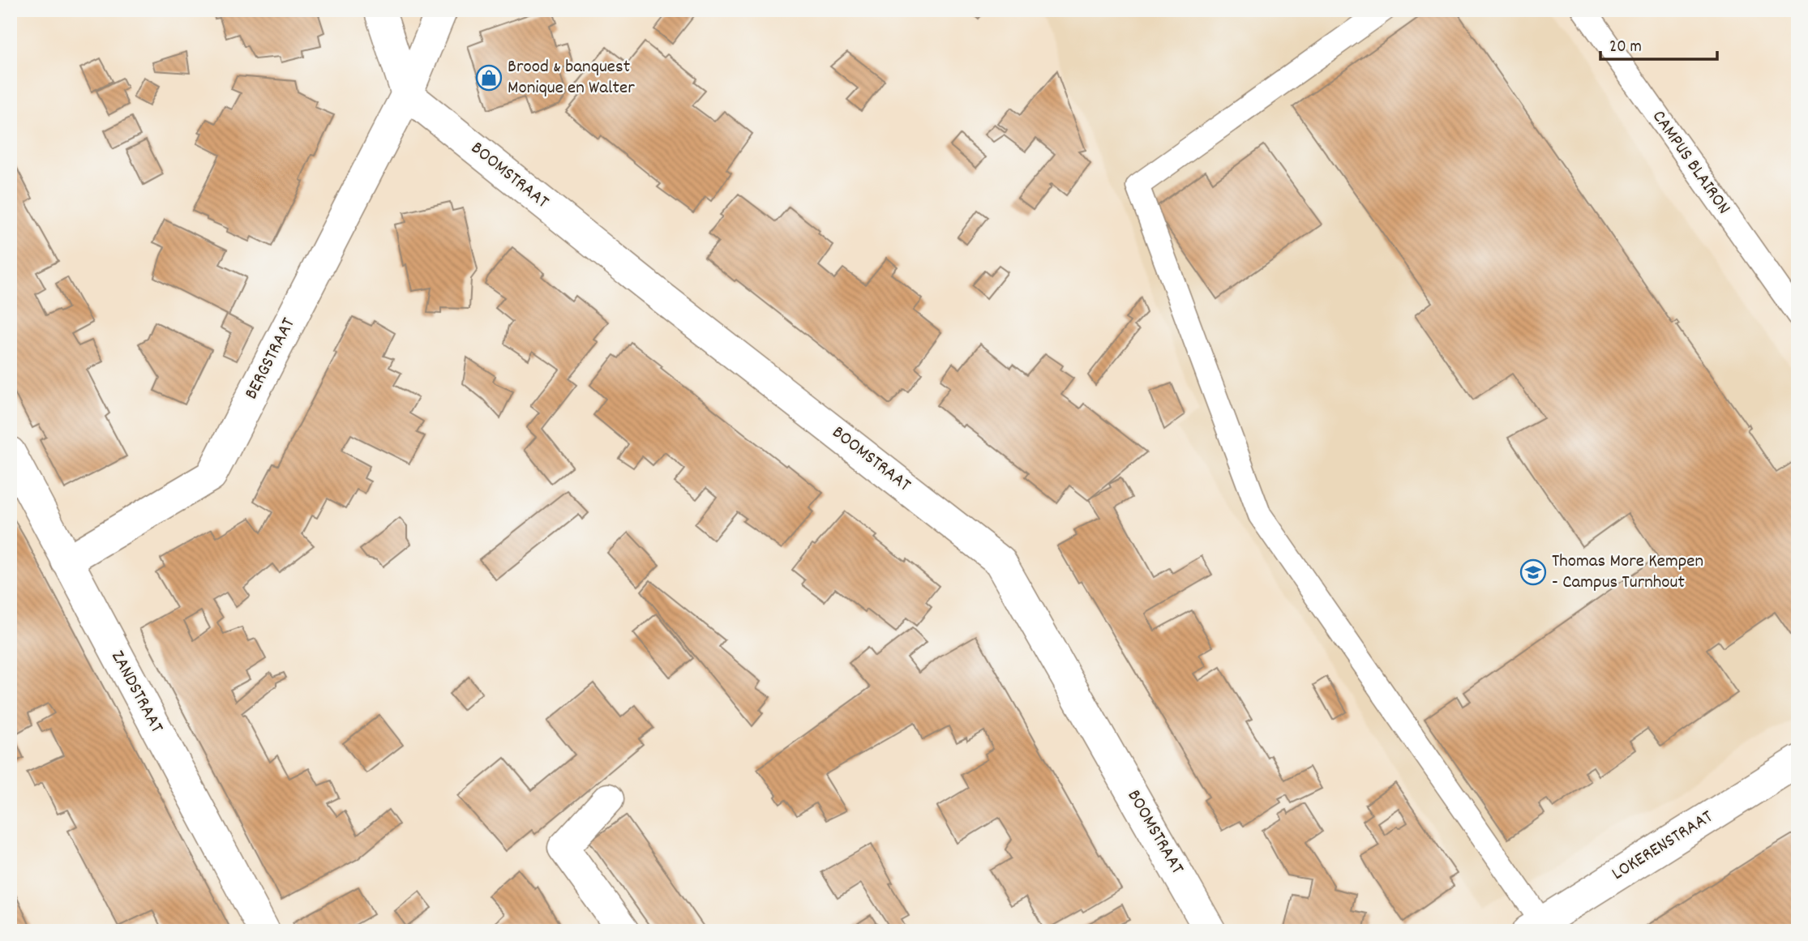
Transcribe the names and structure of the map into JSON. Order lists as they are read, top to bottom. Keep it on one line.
{"streets":{"street":["BOOMSTRAAT","BERGSTRAAT","ZANDSTRAAT","LOKERENSTRAAT"],"lane":["CAMPUS BLAIRON"]},"crossings":[["BOOMSTRAAT","BERGSTRAAT"],["BERGSTRAAT","ZANDSTRAAT"]],"places":{"shop":["Brood & banquest Monique en Walter"],"school or university":["Thomas More Kempen - Campus Turnhout"]},"scale_bar":"20 m"}
